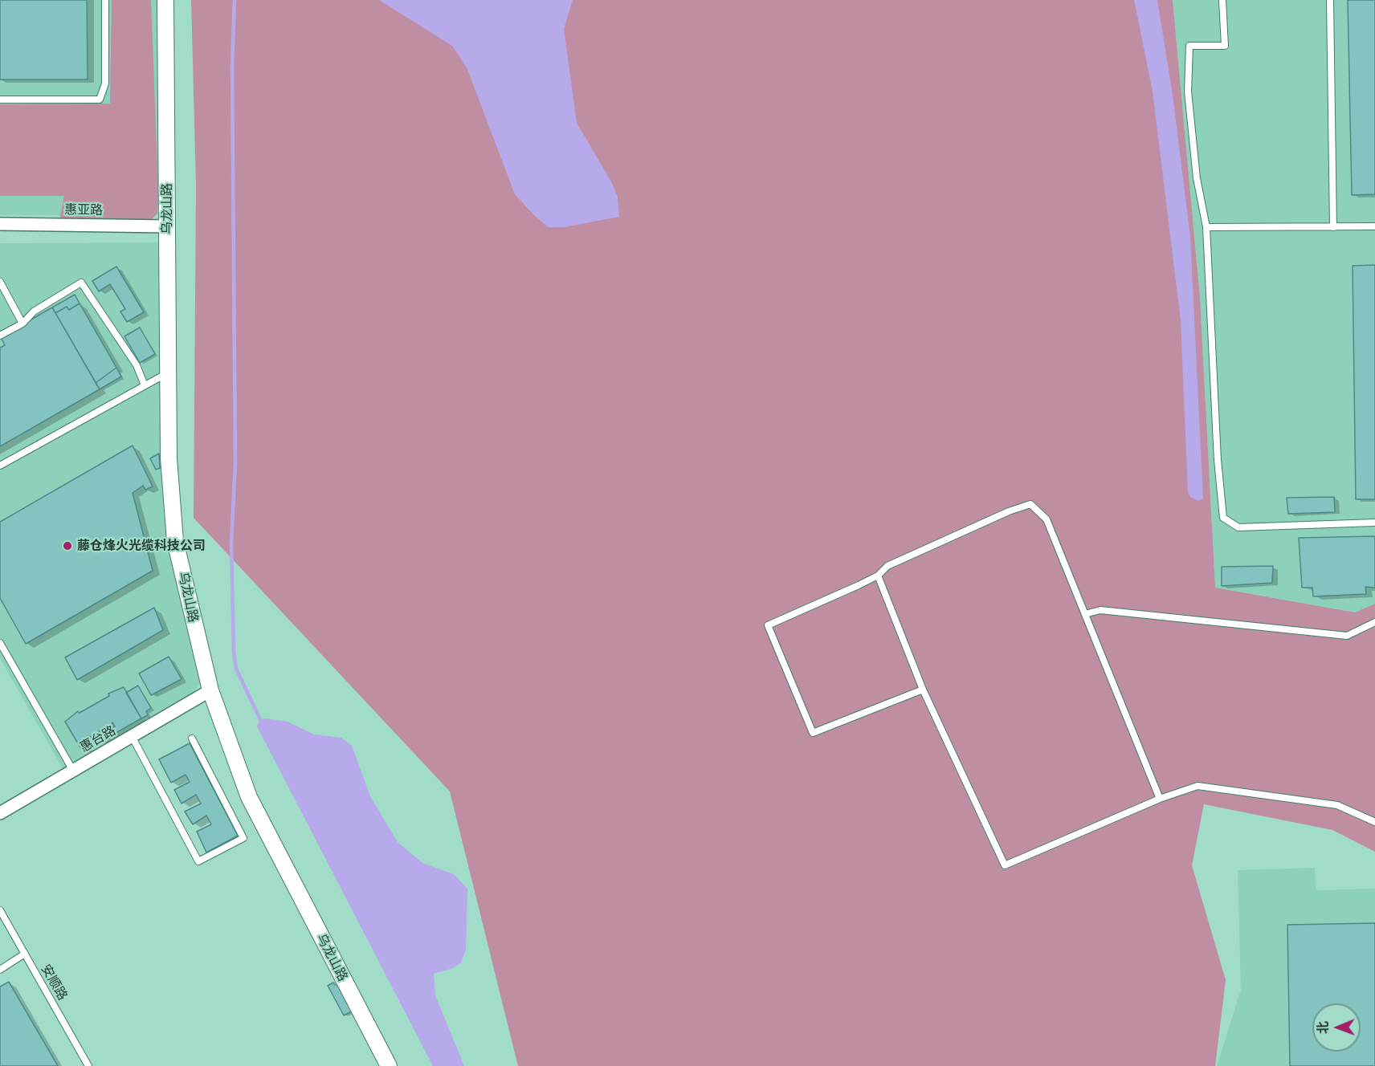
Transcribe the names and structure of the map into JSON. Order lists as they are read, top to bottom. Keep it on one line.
{"streets":{"street":["乌龙山路","惠亚路","惠台路"],"lane":["安顺路"]},"crossings":[["乌龙山路","惠亚路"],["乌龙山路","惠台路"]],"places":["藤仓烽火光缆科技公司"],"north":"left"}
